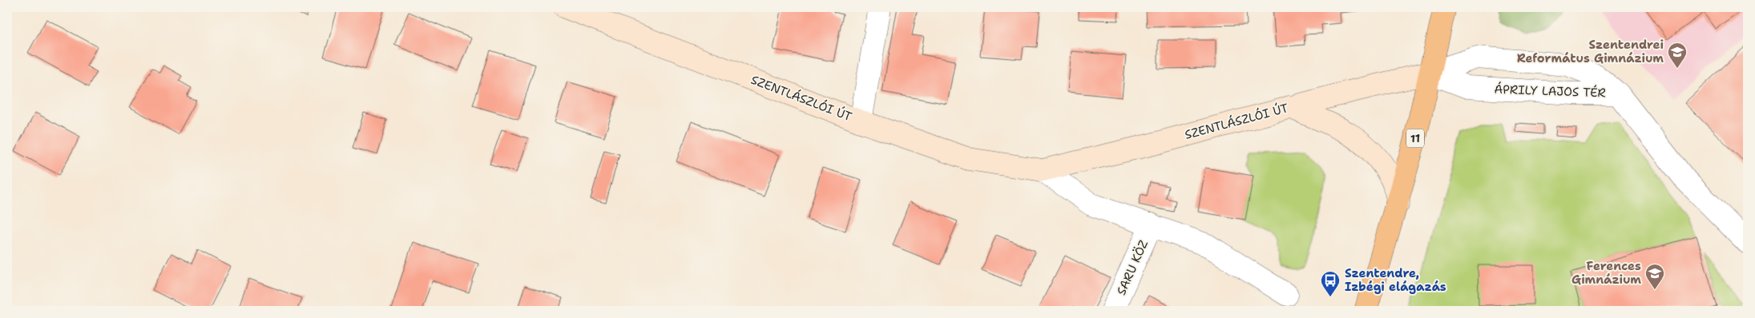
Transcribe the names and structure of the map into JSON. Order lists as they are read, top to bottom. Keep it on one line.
{"streets":{"main road":["SZENTLÁSZLÓI ÚT","11"],"street":["ÁPRILY LAJOS TÉR","SARU KÖZ"]},"crossings":[["ÁPRILY LAJOS TÉR","SZENTLÁSZLÓI ÚT"],["ÁPRILY LAJOS TÉR","11"],["SZENTLÁSZLÓI ÚT","11"],["SZENTLÁSZLÓI ÚT","SARU KÖZ"]],"places":{"school or university":["Szentendrei Református Gimnázium","Ferences Gimnázium"],"bus stop":["Szentendre, Izbégi elágazás"]}}
